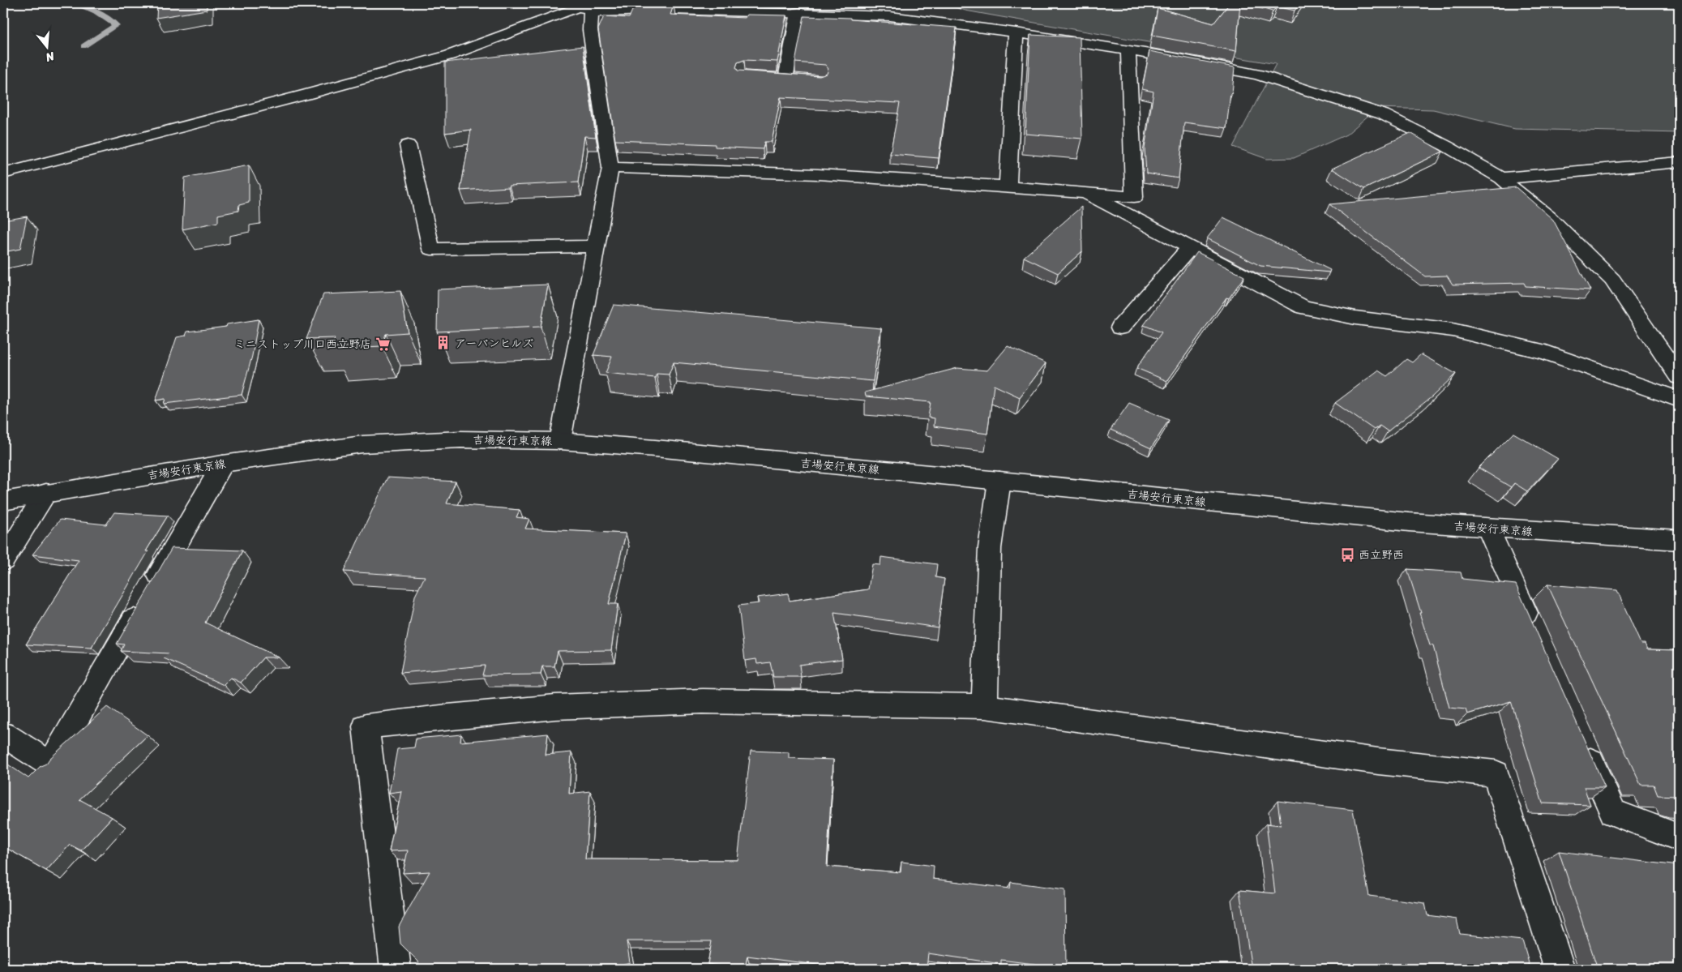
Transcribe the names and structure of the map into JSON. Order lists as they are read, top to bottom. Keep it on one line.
{"streets":{"street":["吉場安行東京線"]},"places":{"building":["アーバンヒルズ"],"supermarket":["ミニストップ川口西立野店"],"bus stop":["西立野西"]},"north":"bottom"}
